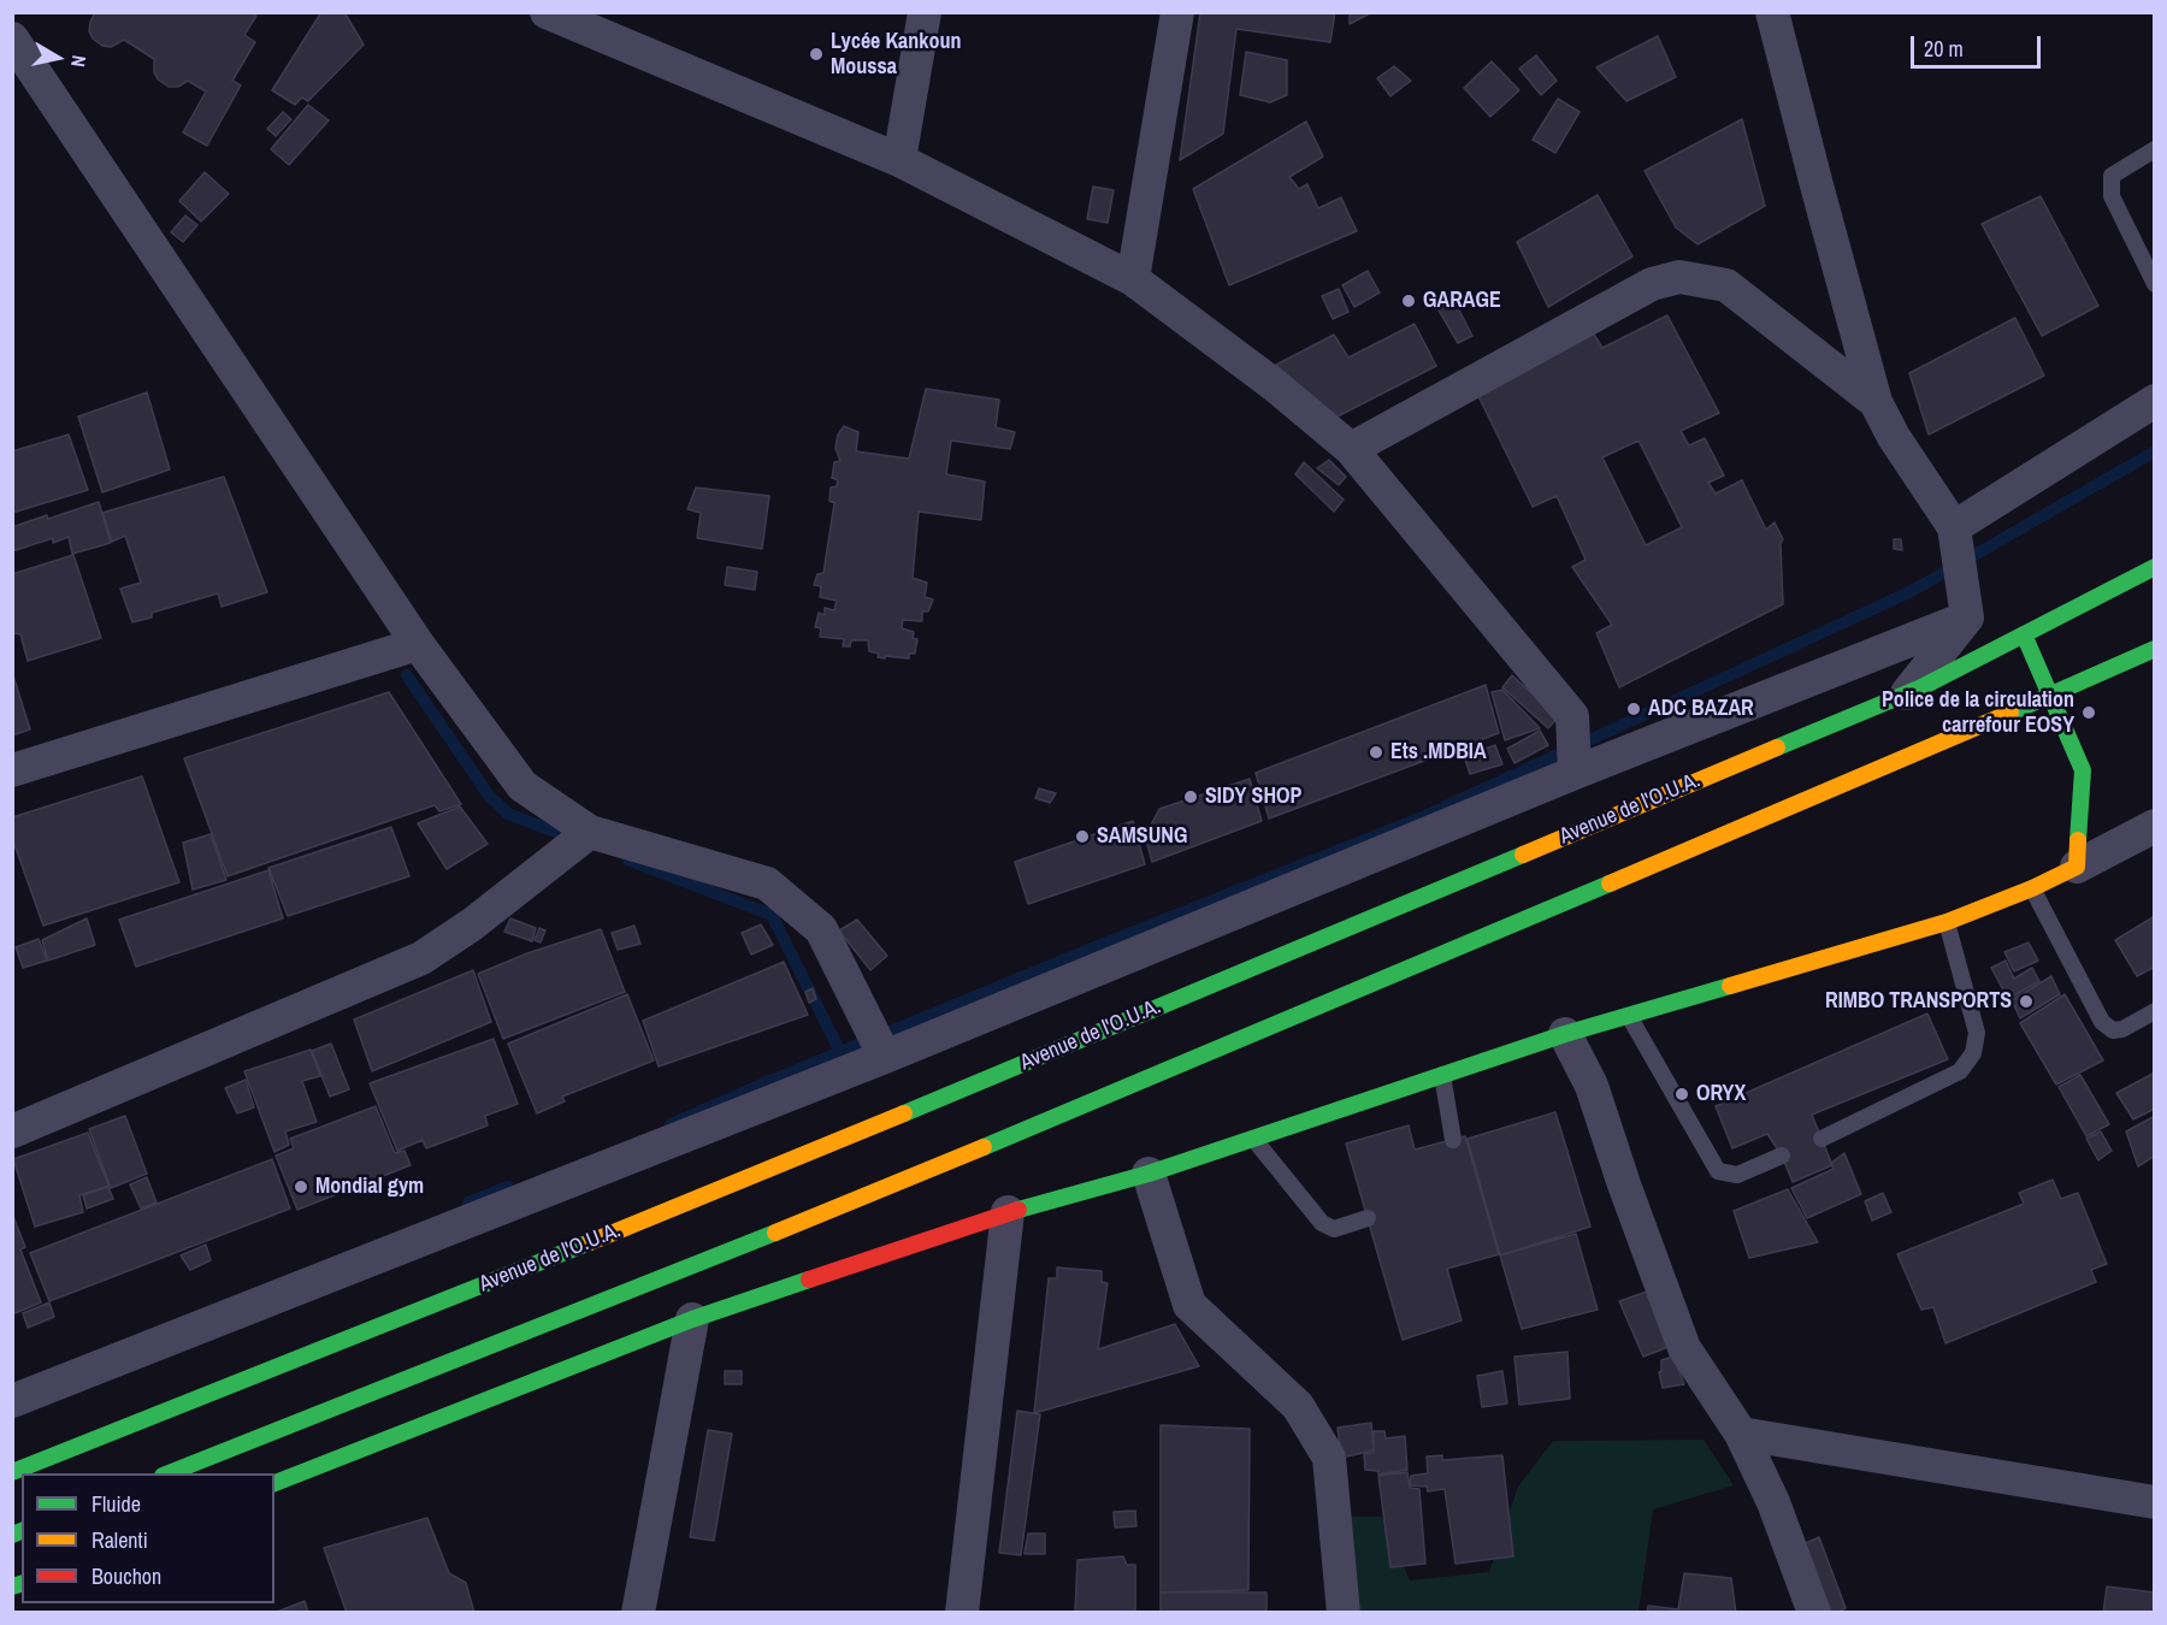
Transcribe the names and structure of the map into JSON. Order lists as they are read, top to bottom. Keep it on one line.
{"streets":{"main road":["Avenue de l'O.U.A."]},"places":["Lycée Kankoun Moussa","GARAGE","ADC BAZAR","Police de la circulation carrefour EOSY","Ets .MDBIA","SIDY SHOP","SAMSUNG","RIMBO TRANSPORTS","ORYX","Mondial gym"],"legend":["Fluide","Ralenti","Bouchon"],"scale_bar":"20 m","north":"right"}
